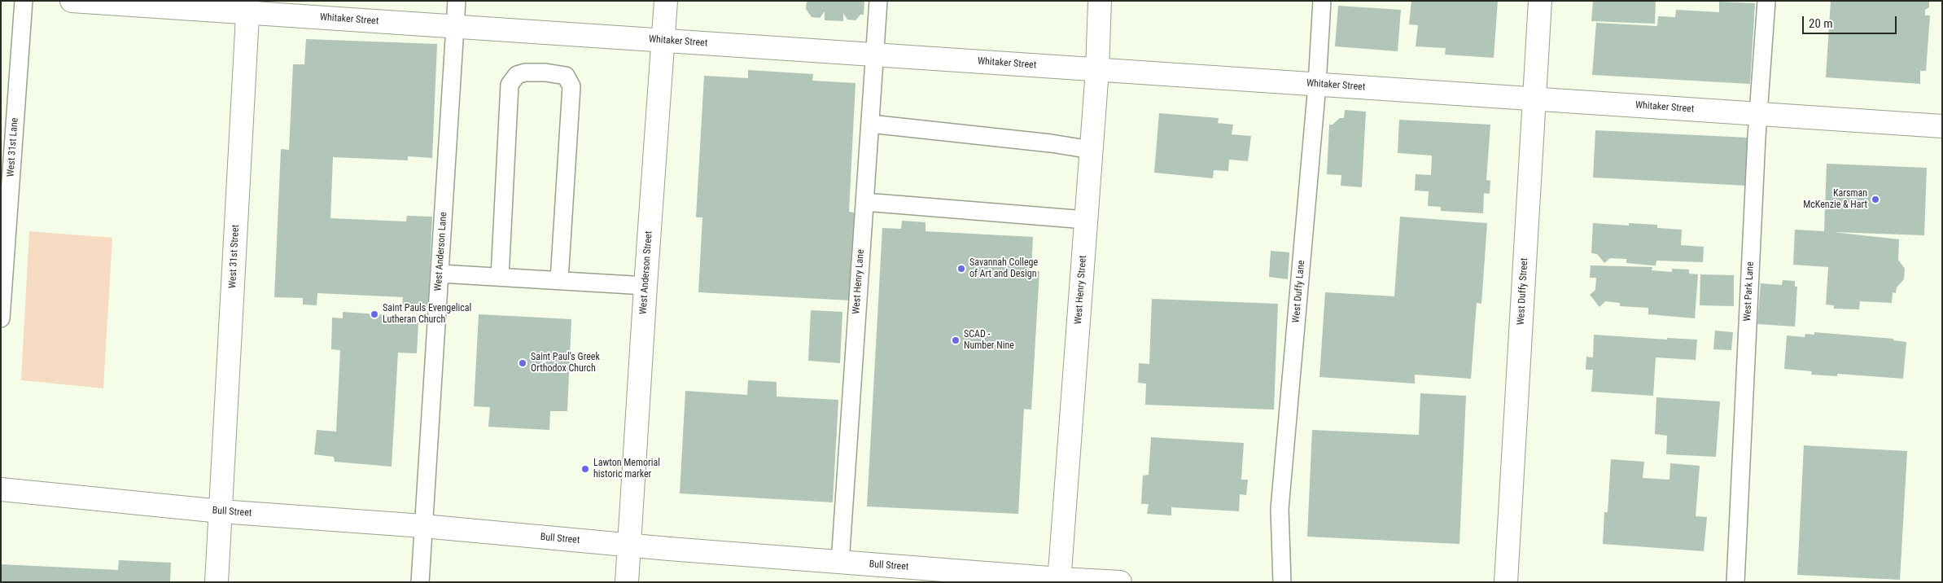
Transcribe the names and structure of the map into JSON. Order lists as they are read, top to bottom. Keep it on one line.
{"streets":{"main road":["Whitaker Street","West 31st Street","West Anderson Street","West Henry Street","West Duffy Street","Bull Street"],"lane":["West 31st Lane","West Anderson Lane","West Henry Lane","West Duffy Lane","West Park Lane"]},"crossings":[["Whitaker Street","West Anderson Lane"],["Whitaker Street","West 31st Street"],["Whitaker Street","West Anderson Street"],["Whitaker Street","West Henry Lane"],["Whitaker Street","West Henry Street"],["Whitaker Street","West Duffy Lane"],["Whitaker Street","West Duffy Street"],["Whitaker Street","West Park Lane"],["West Anderson Lane","Bull Street"],["West 31st Street","Bull Street"],["West Anderson Street","Bull Street"],["West Henry Lane","Bull Street"],["West Henry Street","Bull Street"]],"places":["Karsman McKenzie & Hart","Savannah College of Art and Design","Saint Pauls Evengelical Lutheran Church","SCAD - Number Nine","Saint Paul's Greek Orthodox Church","Lawton Memorial historic marker"],"scale_bar":"20 m"}
